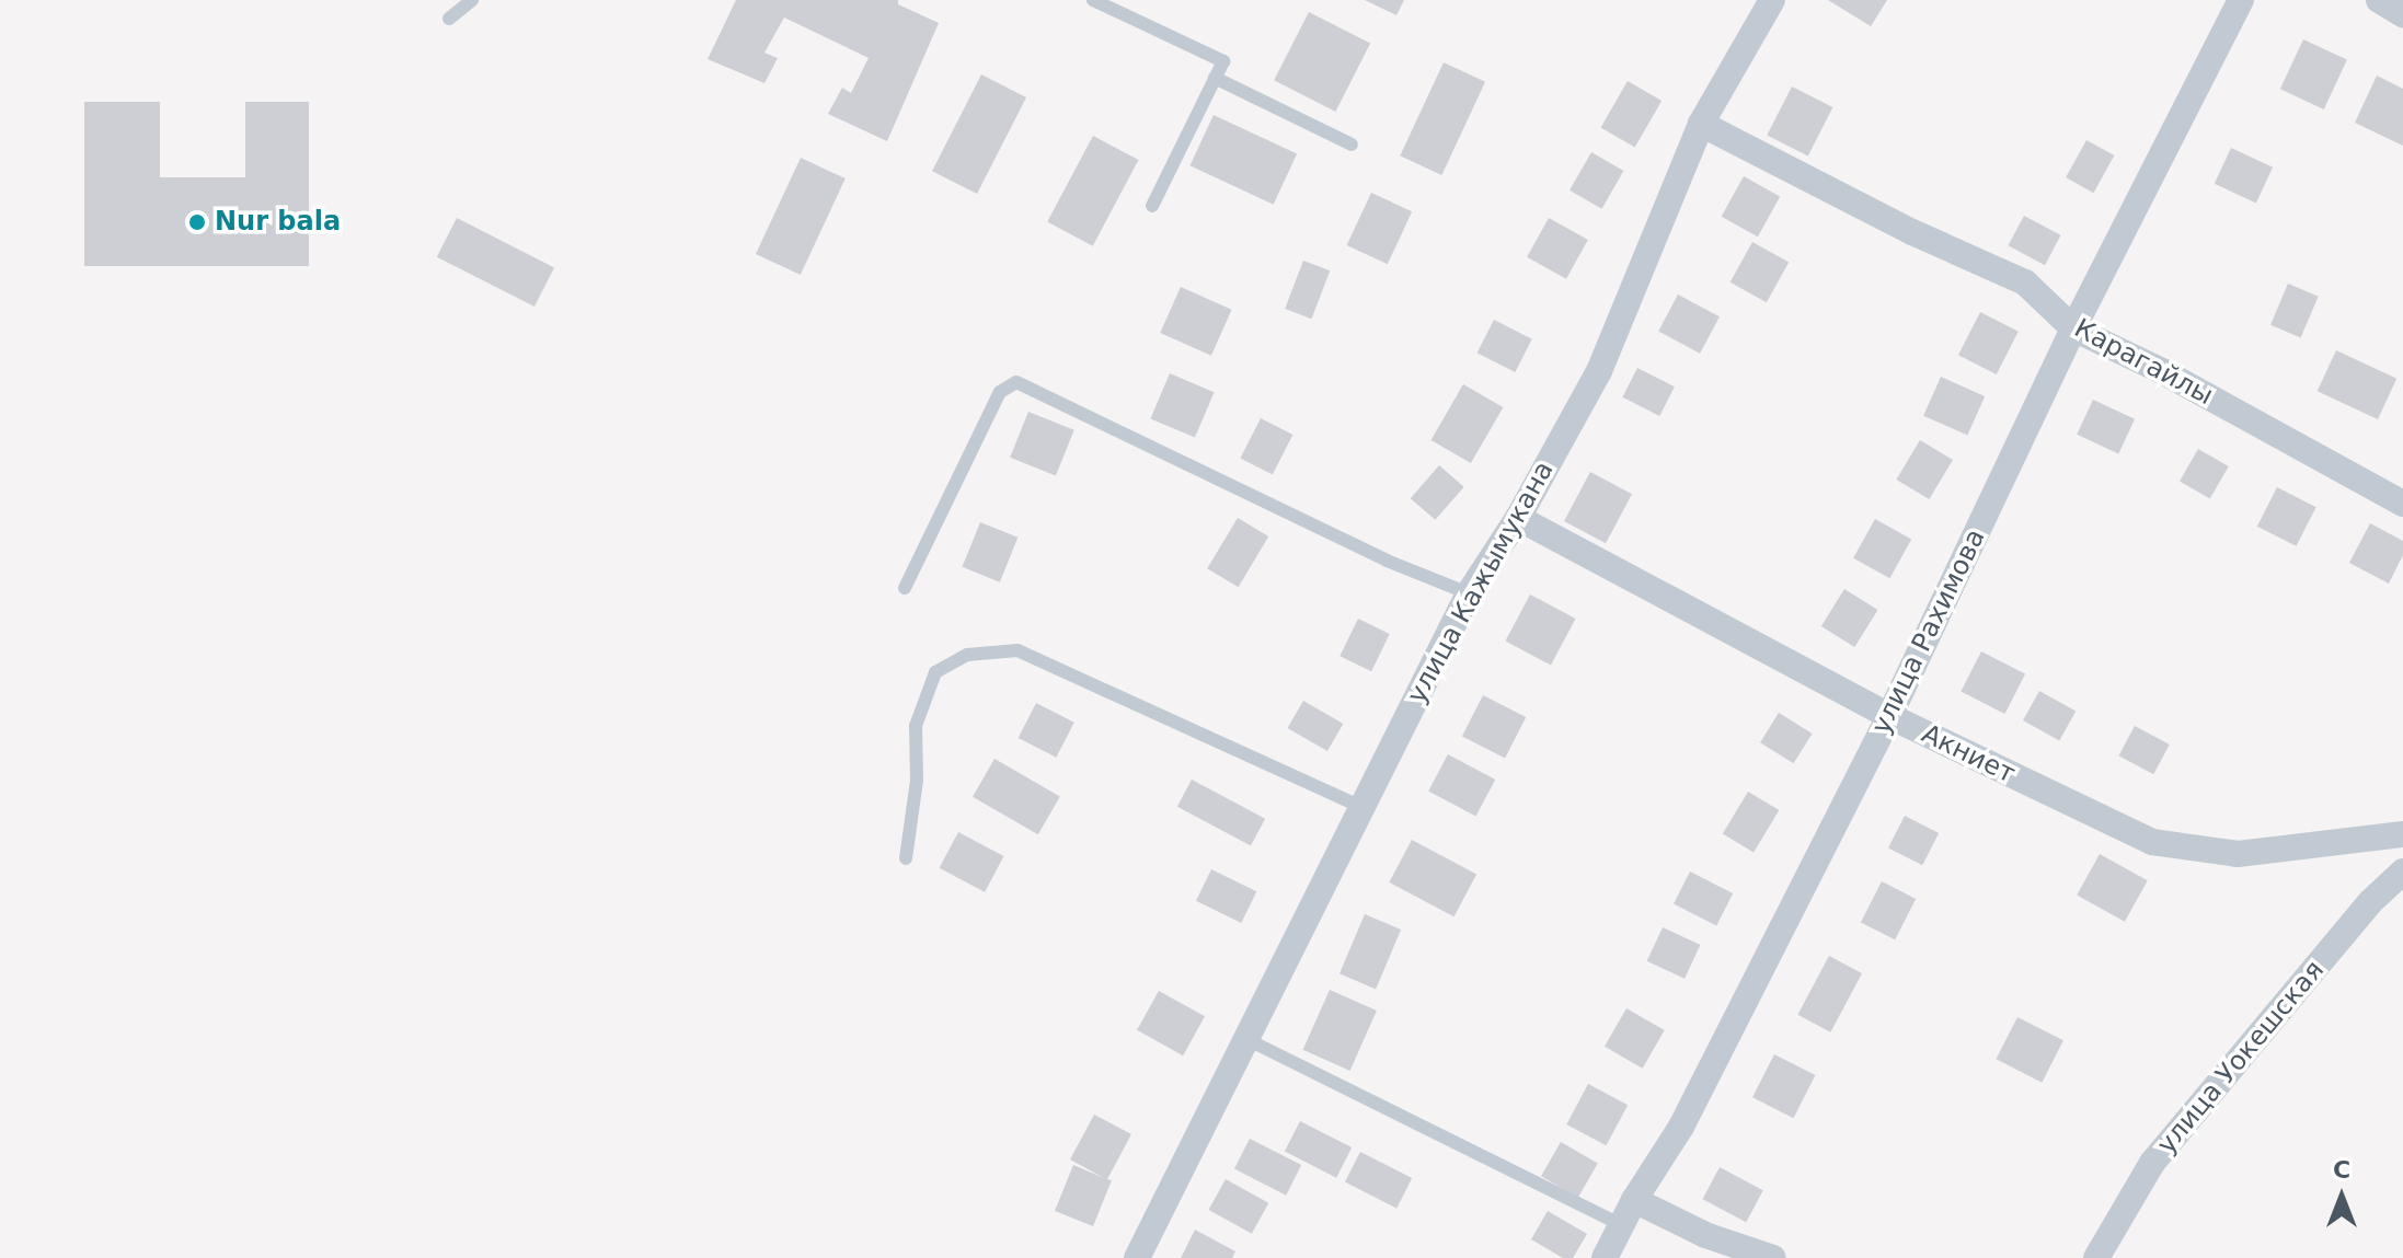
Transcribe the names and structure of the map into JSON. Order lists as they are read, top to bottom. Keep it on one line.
{"streets":{"street":["Карагайлы","улица Кажымукана","улица Рахимова","Акниет","улица Уокешская"]},"crossings":[["Карагайлы","улица Кажымукана"],["Карагайлы","улица Рахимова"],["улица Кажымукана","Акниет"],["улица Рахимова","Акниет"]],"places":["Nur bala"],"north":"top"}
